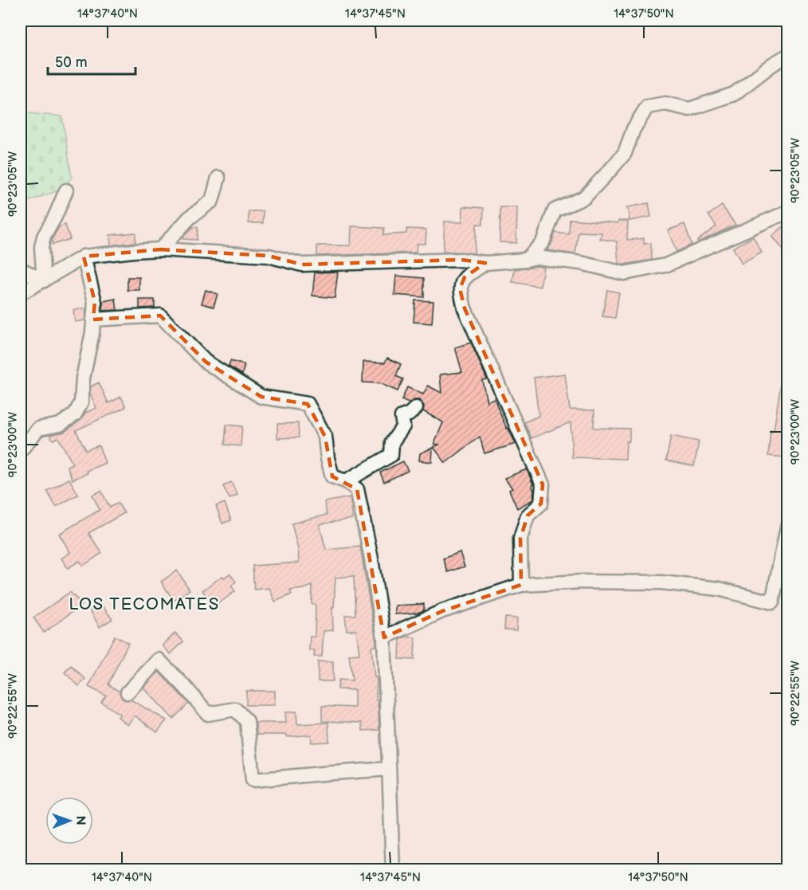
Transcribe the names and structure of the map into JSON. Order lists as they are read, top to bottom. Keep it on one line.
{"districts":["LOS TECOMATES"],"scale_bar":"50 m","north":"right","coordinates":["14°37'40\"N","14°37'45\"N","14°37'50\"N","90°23'05\"W","90°23'00\"W","90°22'55\"W"]}
